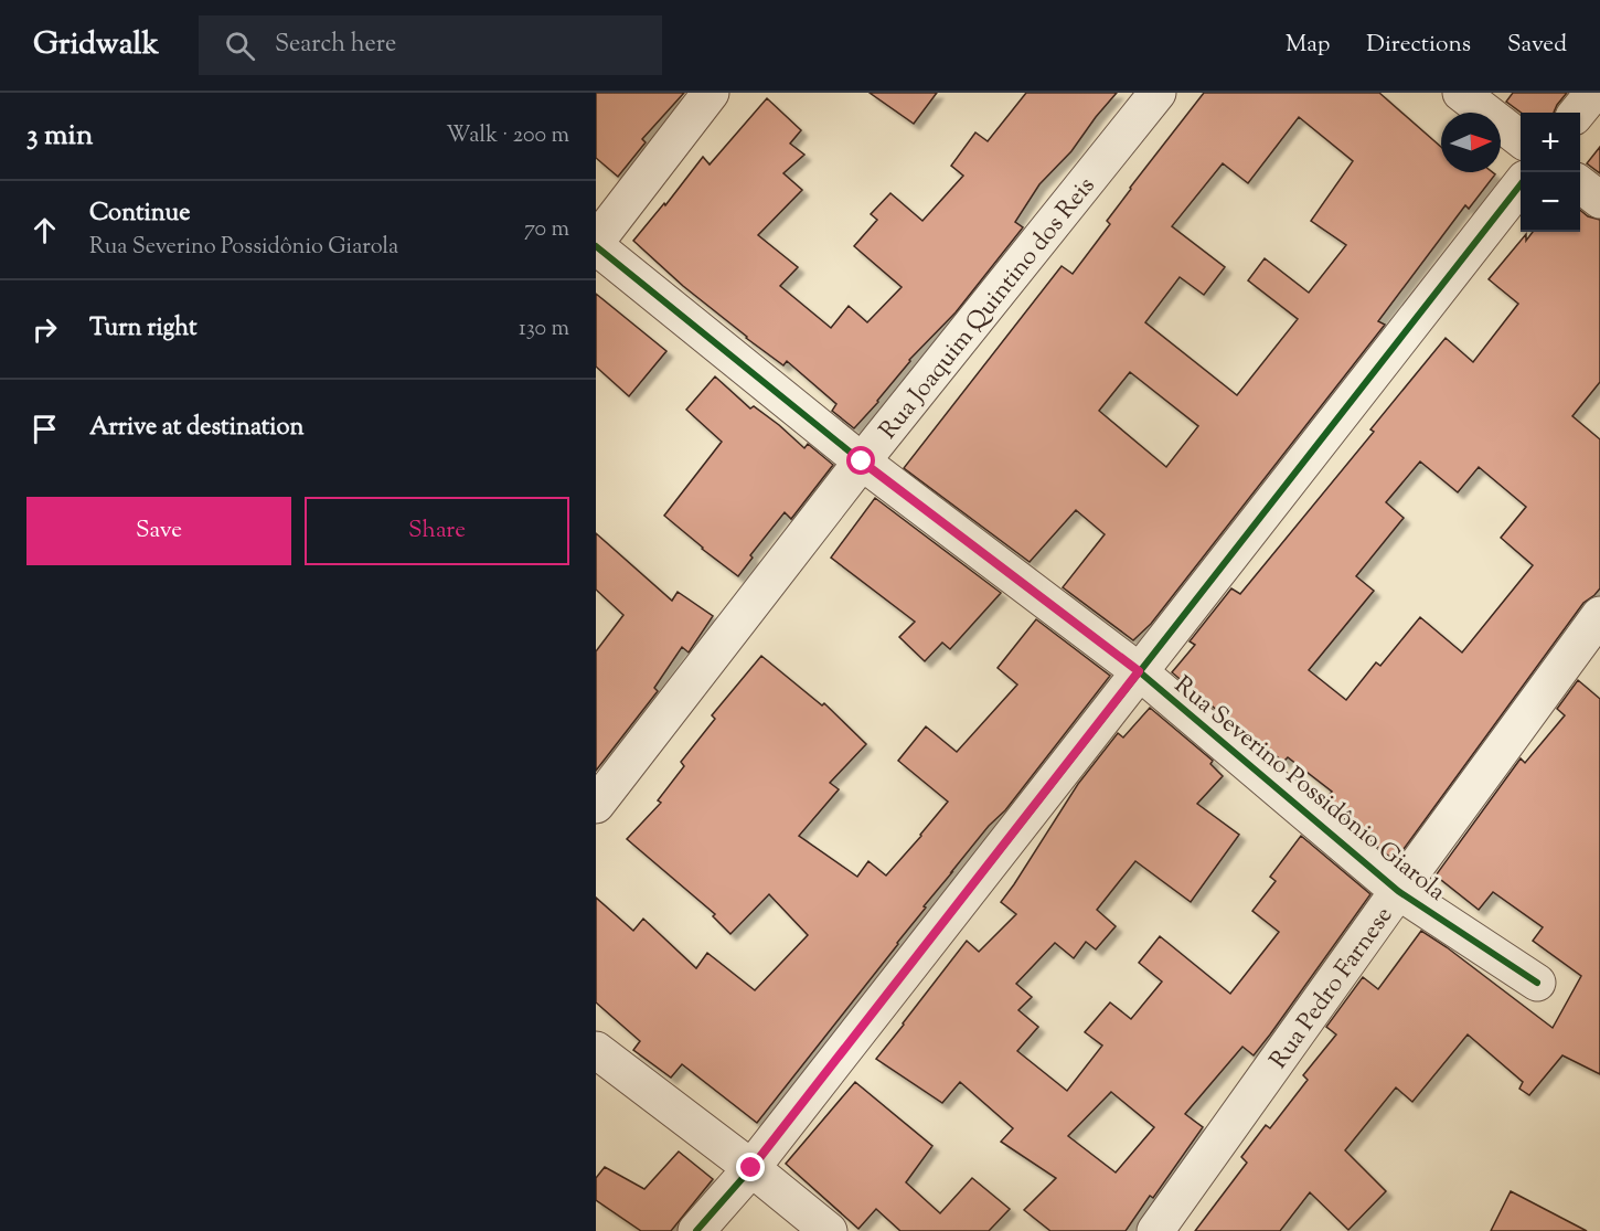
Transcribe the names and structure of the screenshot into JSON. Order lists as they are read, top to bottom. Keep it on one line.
{"streets":{"street":["Rua Joaquim Quintino dos Reis","Rua Severino Possidônio Giarola","Rua Pedro Farnese"]},"crossings":[["Rua Joaquim Quintino dos Reis","Rua Severino Possidônio Giarola"],["Rua Severino Possidônio Giarola","Rua Pedro Farnese"]],"north":"right","page":{"header":"Gridwalk","search":"Search here","nav":["Map","Directions","Saved"],"heading":["3 min","Walk · 200 m"],"map_buttons":["+","−"],"list":[["Continue","Rua Severino Possidônio Giarola","70 m"],["Turn right","130 m"],"Arrive at destination"],"buttons":["Save","Share"]}}
